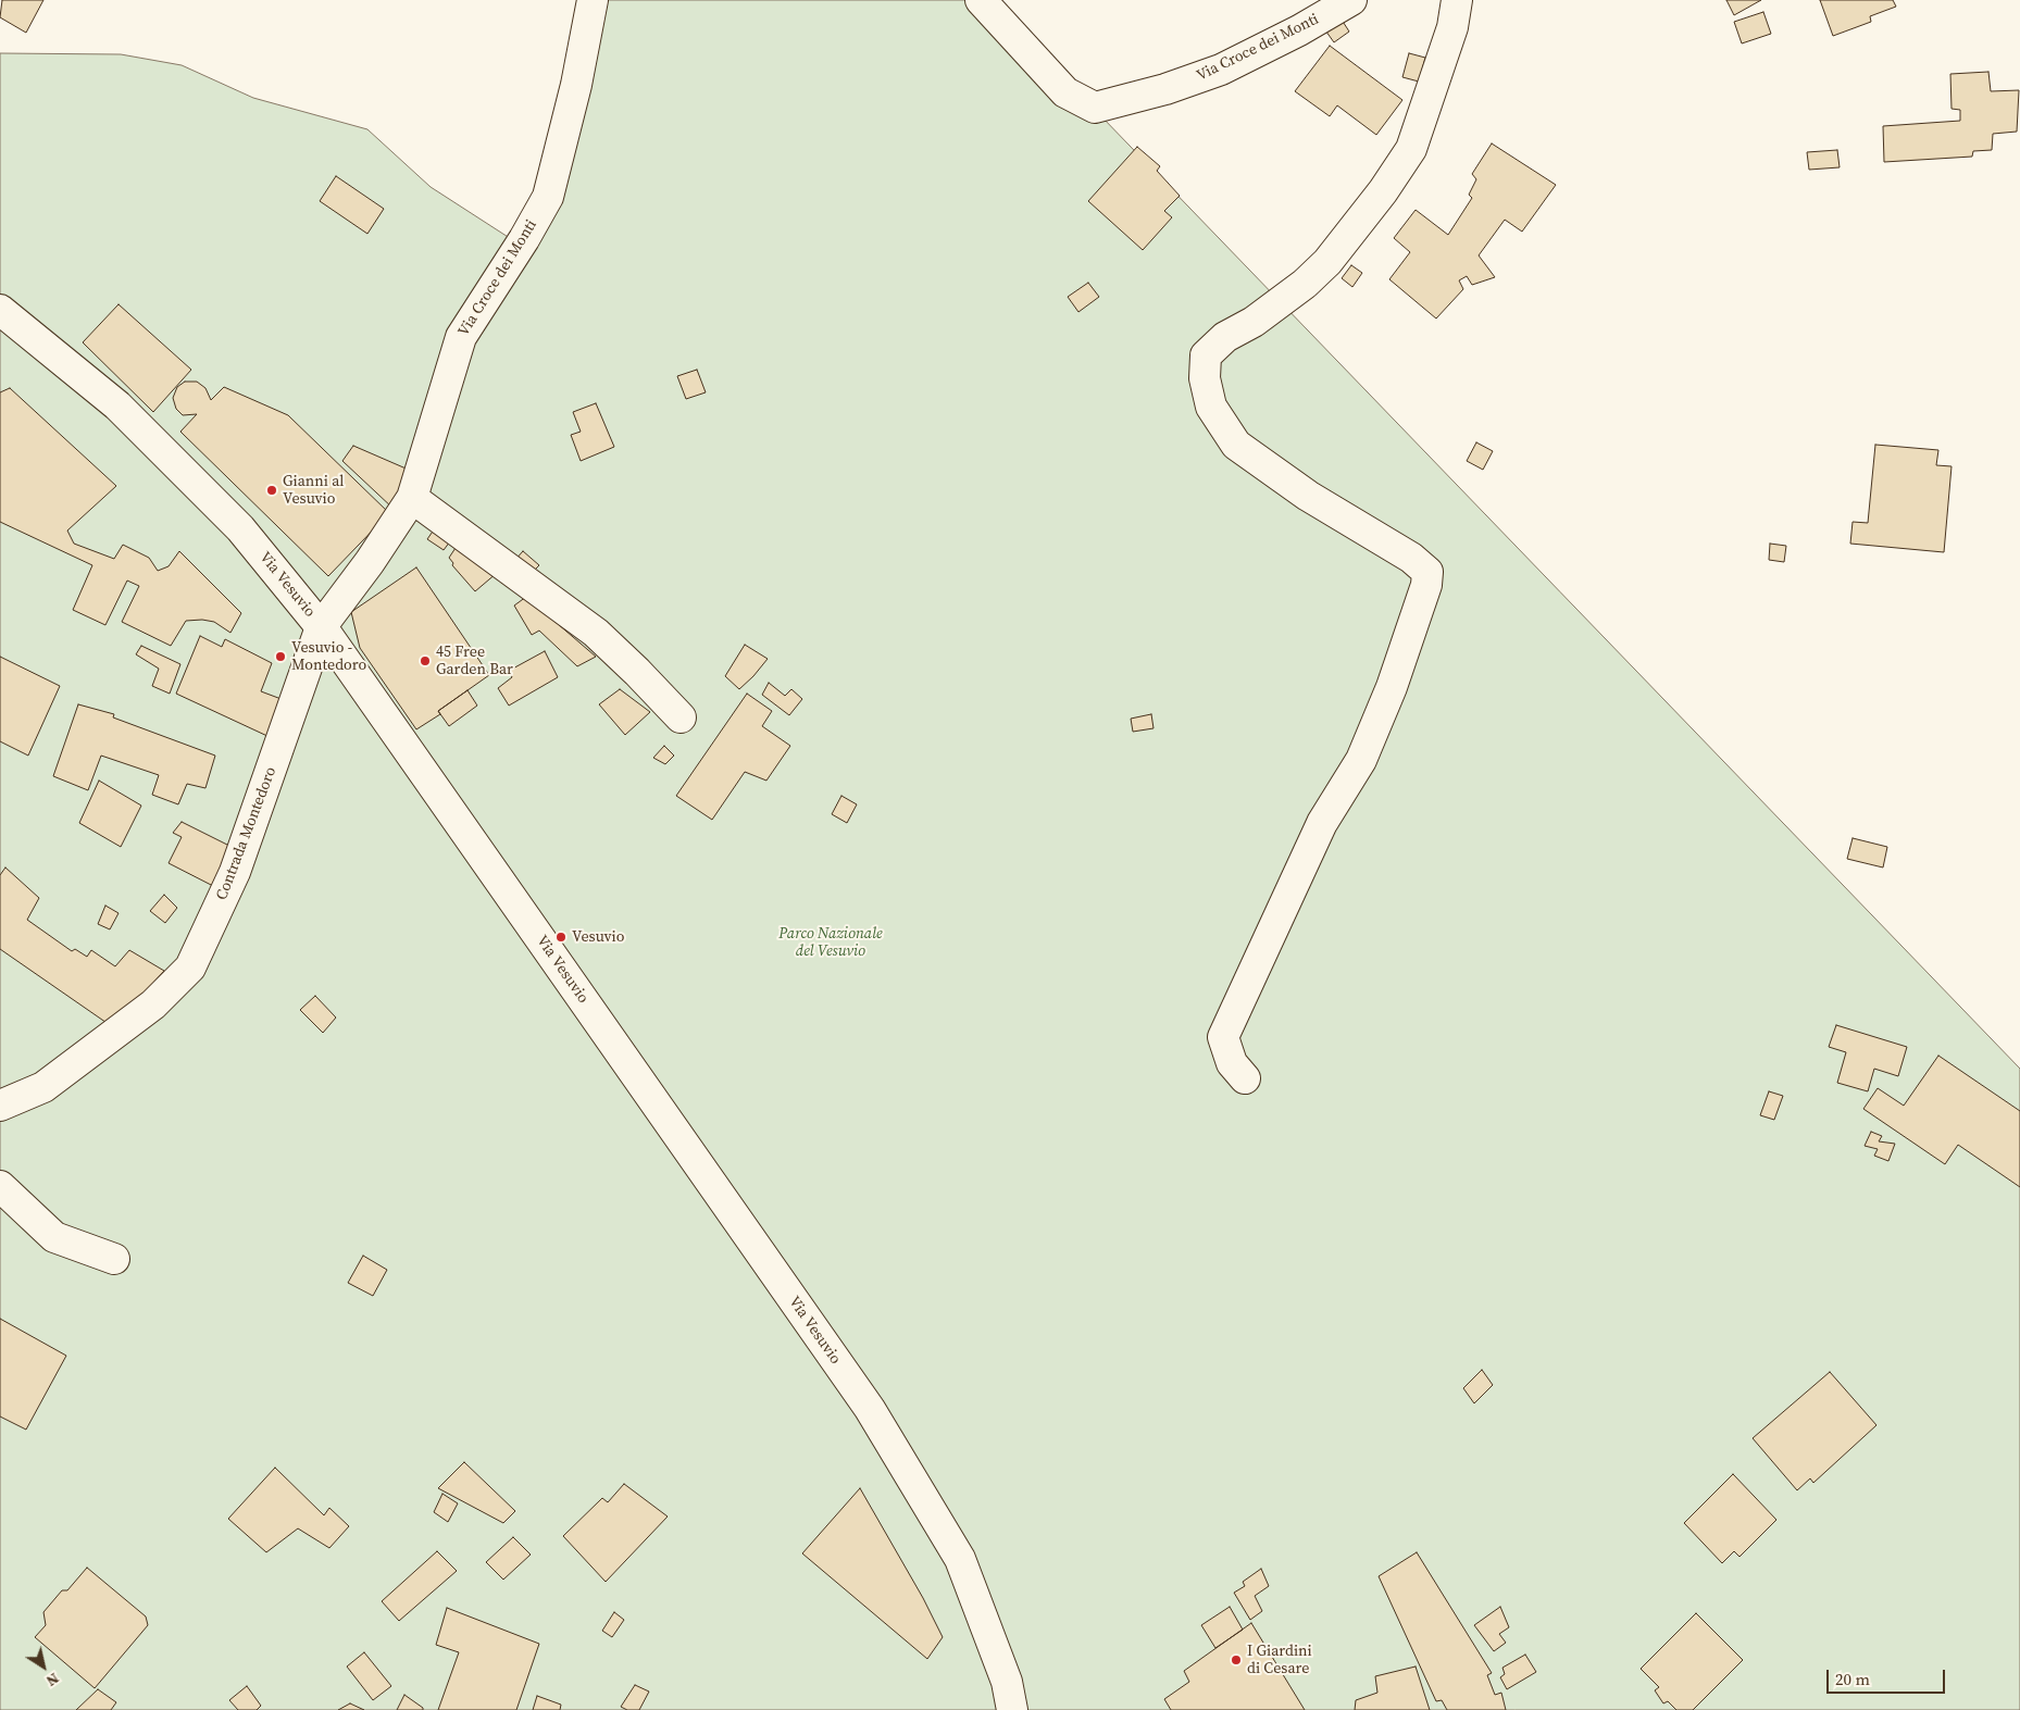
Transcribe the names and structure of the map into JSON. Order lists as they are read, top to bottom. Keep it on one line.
{"streets":{"street":["Via Croce dei Monti","Via Vesuvio","Contrada Montedoro"]},"crossings":[["Via Croce dei Monti","Via Vesuvio"],["Via Croce dei Monti","Contrada Montedoro"],["Via Vesuvio","Contrada Montedoro"]],"parks":["Parco Nazionale del Vesuvio"],"places":["Gianni al Vesuvio","Vesuvio - Montedoro","45 Free Garden Bar","Vesuvio","I Giardini di Cesare"],"scale_bar":"20 m","north":"bottom right"}
